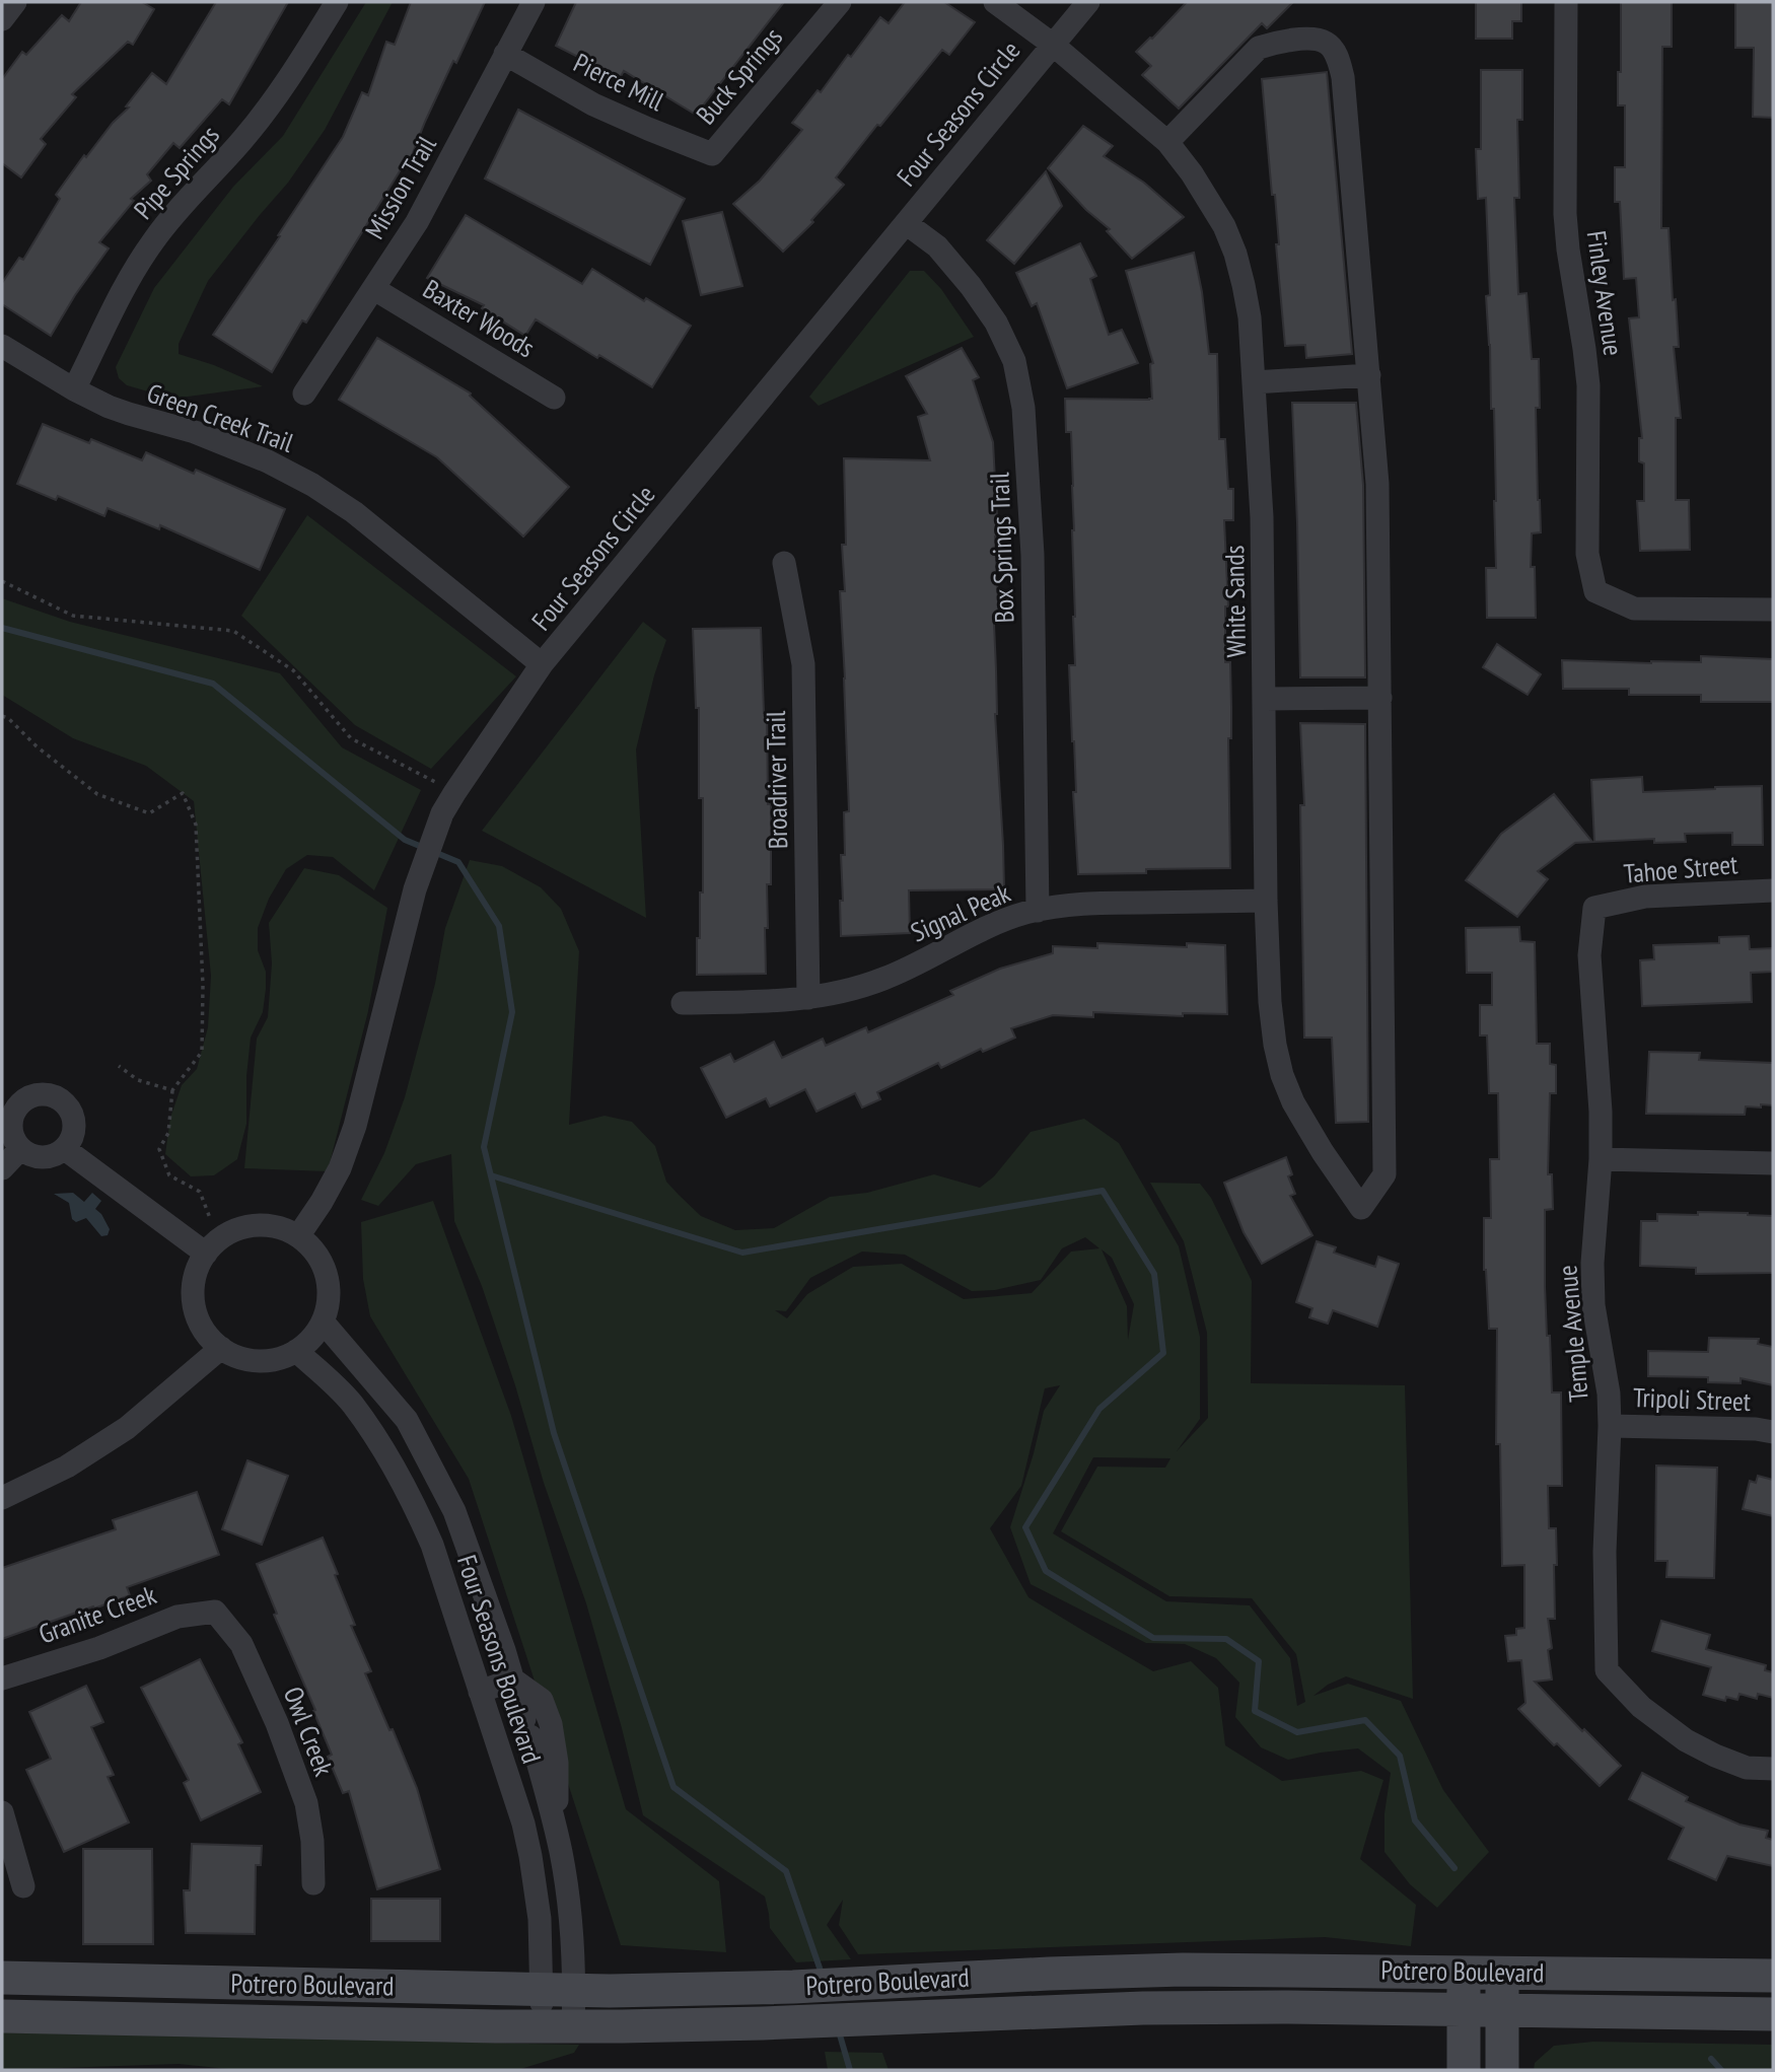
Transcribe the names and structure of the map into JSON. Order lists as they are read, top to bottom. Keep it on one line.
{"streets":{"street":["Buck Springs","Pierce Mill","Four Seasons Circle","Pipe Springs","Mission Trail","Finley Avenue","Baxter Woods","Green Creek Trail","Box Springs Trail","White Sands","Broadriver Trail","Tahoe Street","Signal Peak","Temple Avenue","Tripoli Street","Granite Creek","Four Seasons Boulevard","Owl Creek","Potrero Boulevard"]},"crossings":[["Buck Springs","Pierce Mill"],["Pierce Mill","Mission Trail"],["Four Seasons Circle","Green Creek Trail"],["Four Seasons Circle","Box Springs Trail"],["Four Seasons Circle","White Sands"],["Four Seasons Circle","Four Seasons Boulevard"],["Pipe Springs","Green Creek Trail"],["Mission Trail","Baxter Woods"],["Box Springs Trail","Signal Peak"],["White Sands","Signal Peak"],["Broadriver Trail","Signal Peak"],["Tahoe Street","Temple Avenue"],["Temple Avenue","Tripoli Street"],["Granite Creek","Owl Creek"],["Four Seasons Boulevard","Potrero Boulevard"]]}
